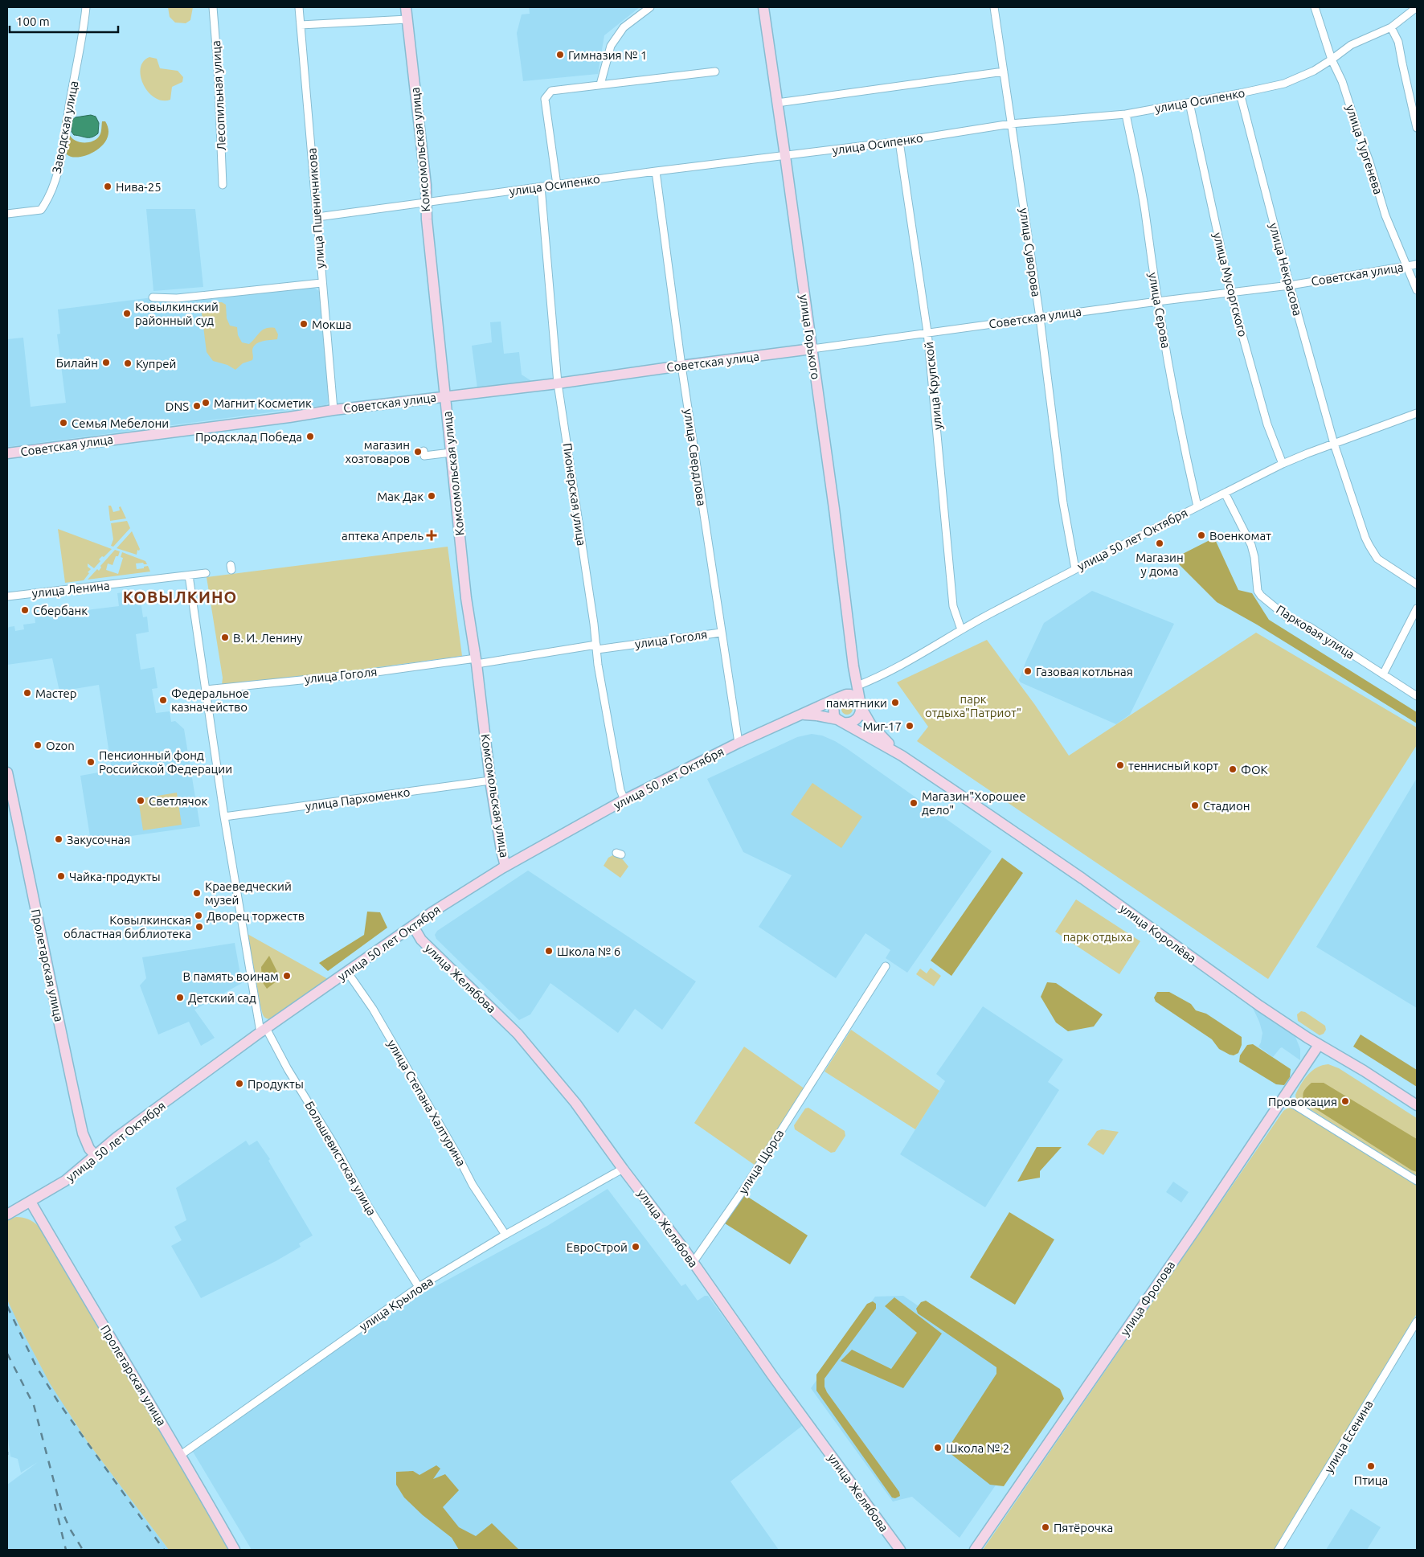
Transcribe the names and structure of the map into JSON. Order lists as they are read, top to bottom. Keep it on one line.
{"streets":{"street":["Лесопильная улица","улица Осипенко","Заводская улица","Комсомольская улица","улица Тургенева","улица Пшеничникова","улица Суворова","улица Некрасова","Советская улица","улица Мусоргского","улица Серова","улица Горького","улица Крупской","улица Свердлова","Пионерская улица","улица 50 лет Октября","улица Ленина","Парковая улица","улица Гоголя","улица Пархоменко","улица Королёва","Пролетарская улица","улица Желябова","улица Степана Халтурина","Большевистская улица","улица Щорса","улица Фролова","улица Крылова","улица Есенина"]},"crossings":[["улица Осипенко","Комсомольская улица"],["улица Осипенко","улица Тургенева"],["улица Осипенко","улица Пшеничникова"],["улица Осипенко","улица Суворова"],["улица Осипенко","улица Некрасова"],["улица Осипенко","улица Мусоргского"],["улица Осипенко","улица Серова"],["улица Осипенко","улица Горького"],["улица Осипенко","улица Крупской"],["улица Осипенко","улица Свердлова"],["улица Осипенко","Пионерская улица"],["Комсомольская улица","Советская улица"],["Комсомольская улица","улица 50 лет Октября"],["Комсомольская улица","улица Гоголя"],["Комсомольская улица","улица Пархоменко"],["улица Тургенева","Советская улица"],["улица Пшеничникова","Советская улица"],["улица Суворова","Советская улица"],["улица Суворова","улица 50 лет Октября"],["улица Некрасова","Советская улица"],["улица Некрасова","улица 50 лет Октября"],["Советская улица","улица Мусоргского"],["Советская улица","улица Серова"],["Советская улица","улица Горького"],["Советская улица","улица Крупской"],["Советская улица","улица Свердлова"],["Советская улица","Пионерская улица"],["улица Мусоргского","улица 50 лет Октября"],["улица Серова","улица 50 лет Октября"],["улица Горького","улица 50 лет Октября"],["улица Горького","улица Королёва"],["улица Крупской","улица 50 лет Октября"],["улица Свердлова","улица 50 лет Октября"],["улица Свердлова","улица Гоголя"],["Пионерская улица","улица 50 лет Октября"],["Пионерская улица","улица Гоголя"],["улица 50 лет Октября","Парковая улица"],["улица 50 лет Октября","улица Королёва"],["улица 50 лет Октября","Пролетарская улица"],["улица 50 лет Октября","улица Желябова"],["улица 50 лет Октября","улица Степана Халтурина"],["улица 50 лет Октября","Большевистская улица"],["улица Ленина","Большевистская улица"],["улица Гоголя","Большевистская улица"],["улица Пархоменко","Большевистская улица"],["улица Королёва","улица Фролова"],["Пролетарская улица","улица Крылова"],["улица Желябова","улица Щорса"],["улица Желябова","улица Крылова"],["улица Степана Халтурина","улица Крылова"],["Большевистская улица","улица Крылова"]],"districts":["КОВЫЛКИНО"],"parks":["парк отдыха\"Патриот\"","парк отдыха"],"places":{"other":["Гимназия № 1","Нива-25","Ковылкинский районный суд","Мокша","Билайн","Купрей","Магнит Косметик","DNS","Семья Мебелони","Продсклад Победа","магазин хозтоваров","Мак Дак","Военкомат","Магазин у дома","Сбербанк","В. И. Ленину","Газовая котльная","Мастер","Федеральное казначейство","памятники","Миг-17","Ozon","Пенсионный фонд Российской Федерации","теннисный корт","ФОК","Светлячок","Магазин\"Хорошее дело\"","Стадион","Закусочная","Чайка-продукты","Краеведческий музей","Дворец торжеств","Ковылкинская областная библиотека","Школа № 6","В память воинам","Детский сад","Продукты","Провокация","ЕвроСтрой","Школа № 2","Птица","Пятёрочка"],"health":["аптека Апрель"]},"scale_bar":"100 m"}
